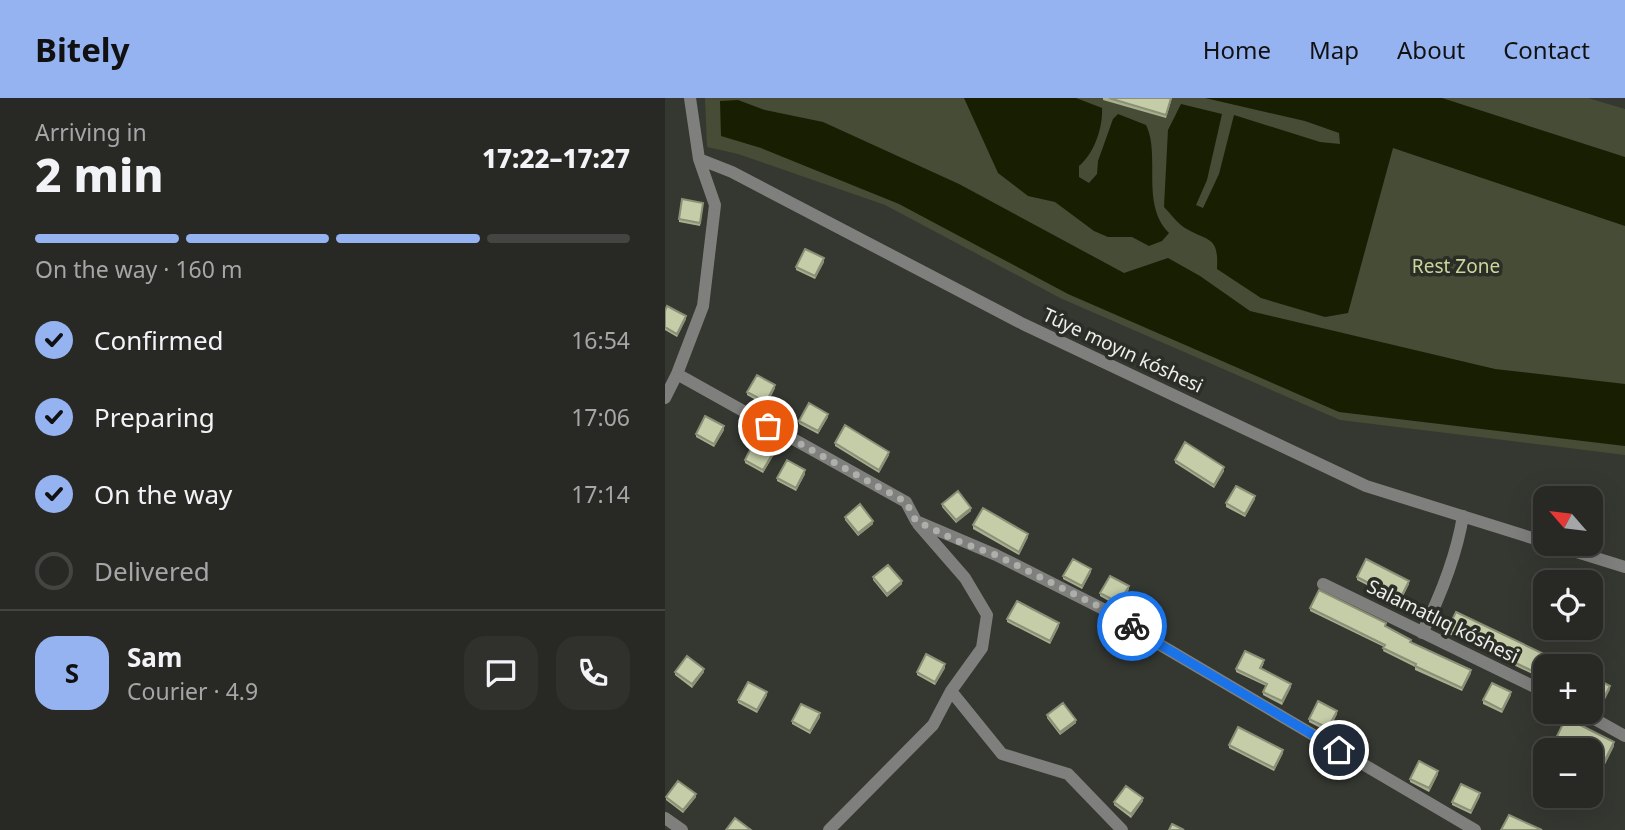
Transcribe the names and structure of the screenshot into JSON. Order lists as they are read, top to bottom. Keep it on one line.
{"streets":{"street":["Túye moyın kóshesi","Salamatlıq kóshesi"]},"parks":["Rest Zone"],"north":"top left","page":{"header":"Bitely","nav":["Home","Map","About","Contact"],"heading":["2 min","Arriving in","17:22–17:27"],"panel":["Sam","Courier · 4.9"],"bar":"On the way · 160 m","list":[["Confirmed","16:54"],["Preparing","17:06"],["On the way","17:14"],"Delivered"],"map_buttons":["+","−"],"round":"S"}}
